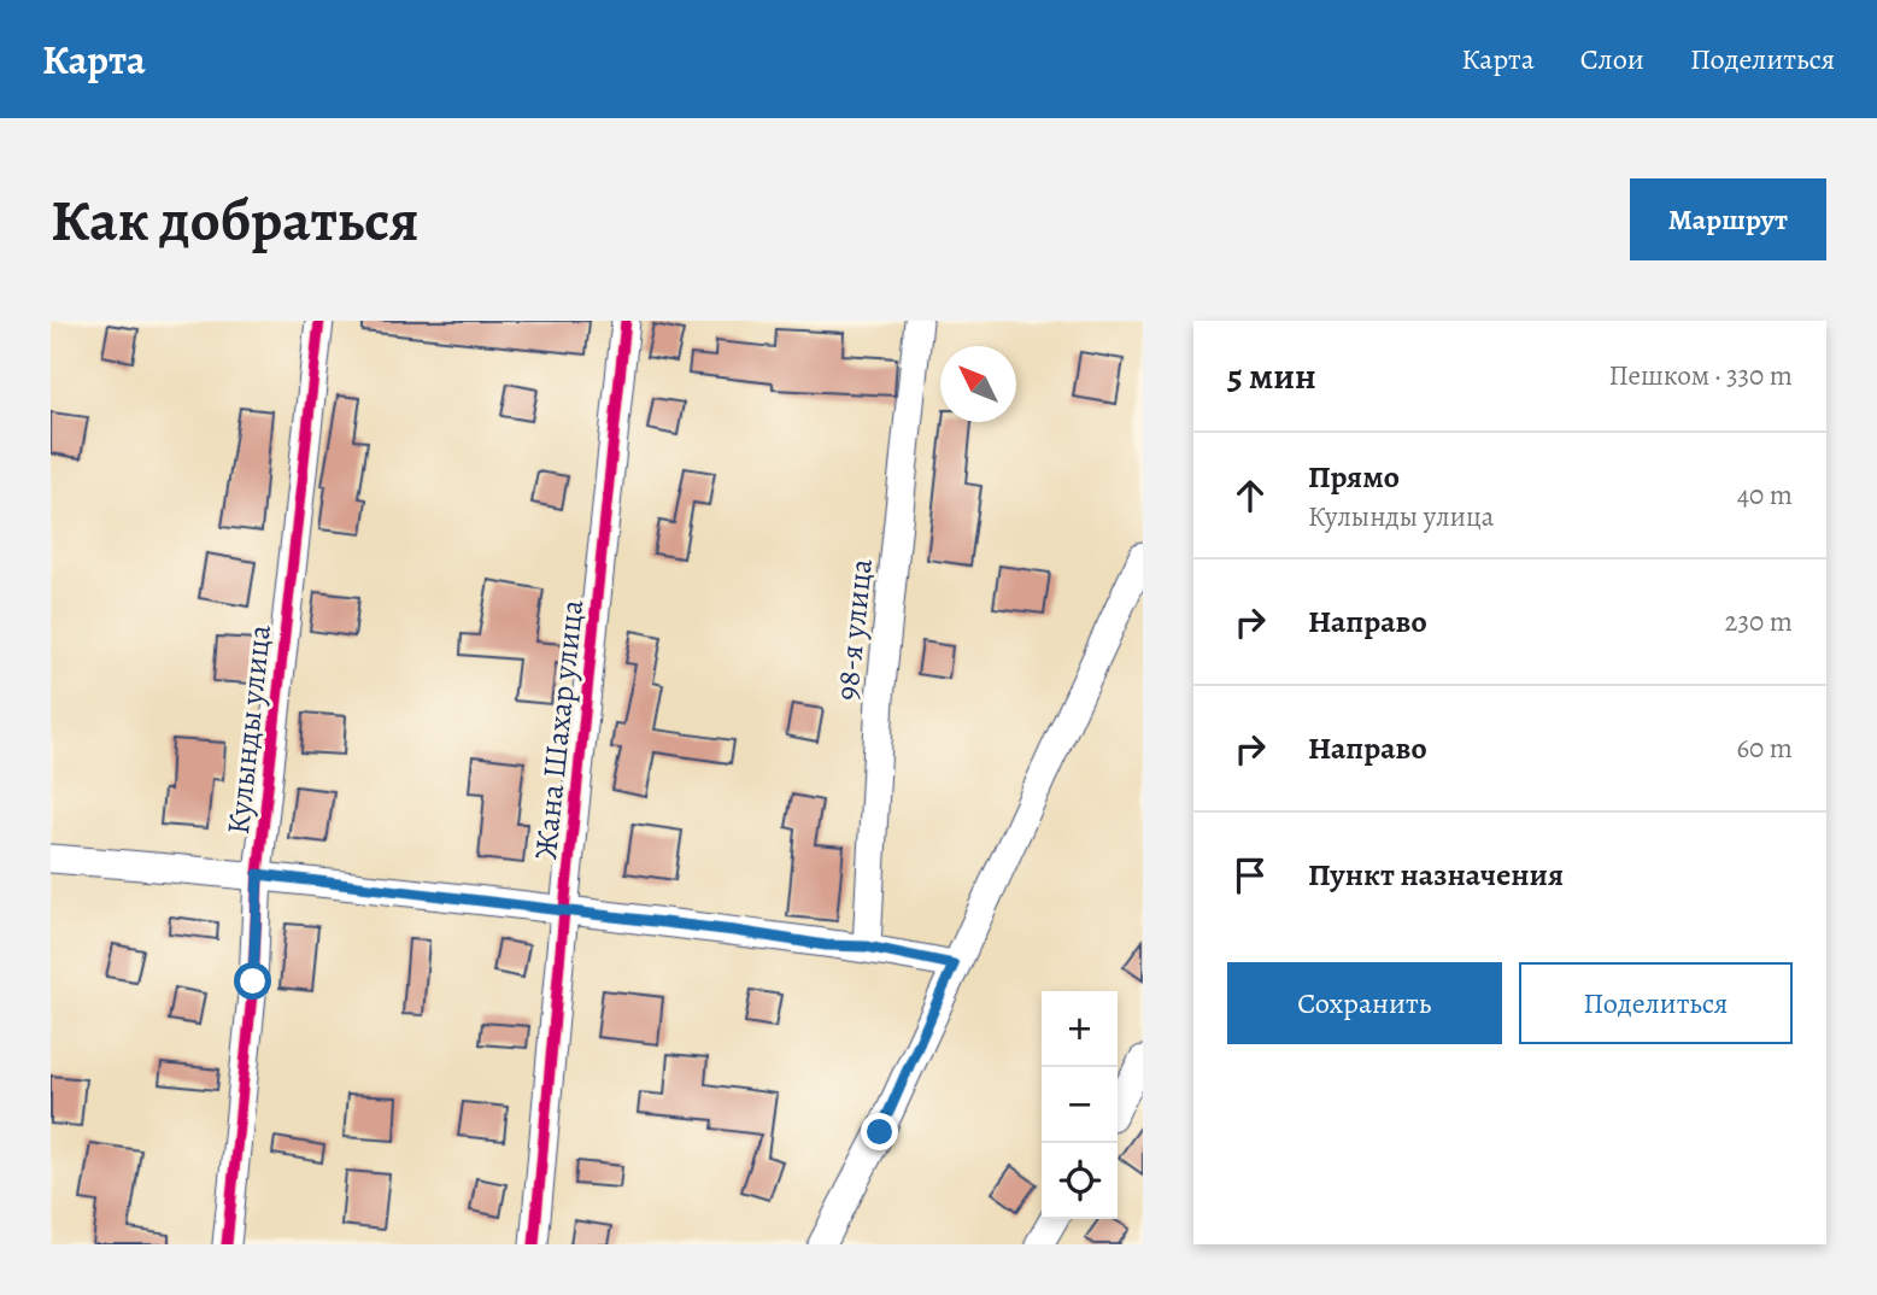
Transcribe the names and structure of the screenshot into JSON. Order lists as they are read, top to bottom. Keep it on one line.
{"streets":{"street":["98-я улица","Кулынды улица","Жана Шахар улица"]},"north":"top left","page":{"header":"Карта","nav":["Карта","Слои","Поделиться"],"buttons":["Маршрут",["Сохранить","Поделиться"]],"title":"Как добраться","heading":["5 мин","Пешком · 330 m"],"list":[["Прямо","Кулынды улица","40 m"],["Направо","230 m"],["Направо","60 m"],"Пункт назначения"],"map_buttons":["+","−"]}}
